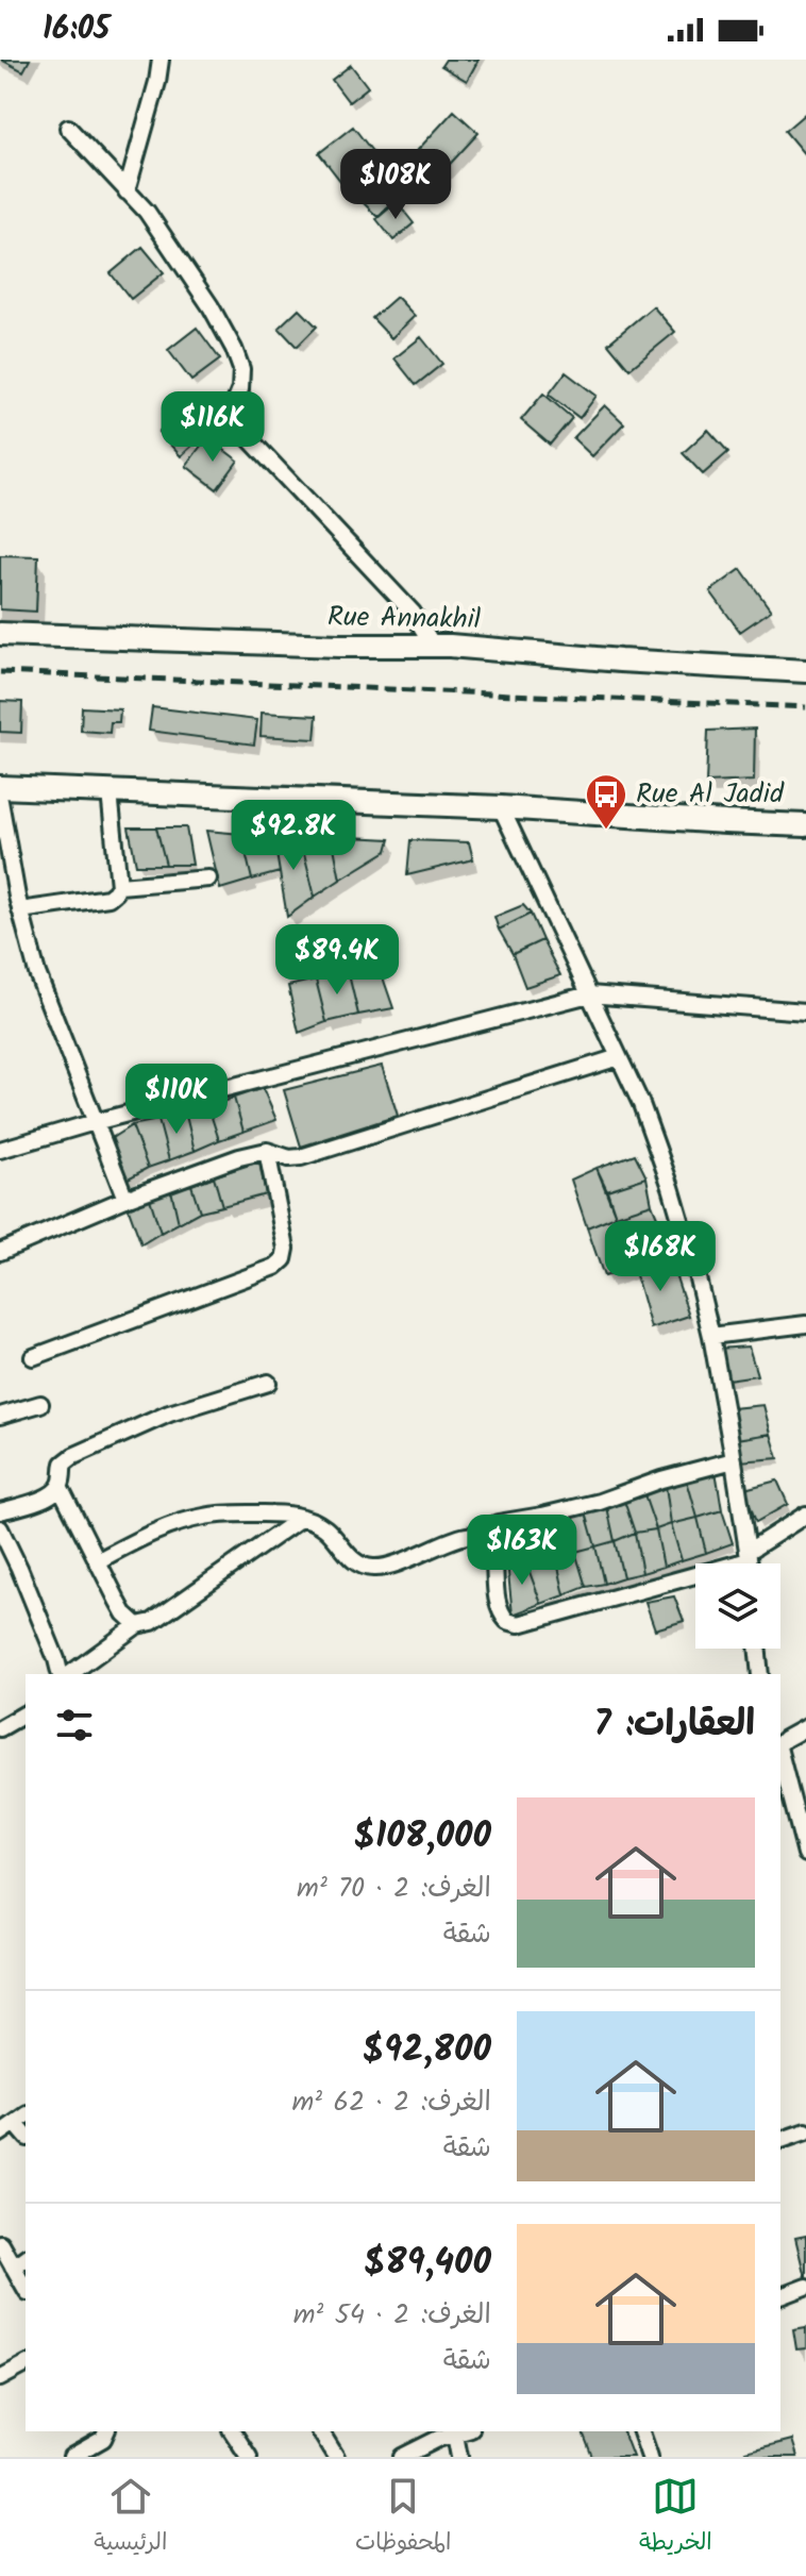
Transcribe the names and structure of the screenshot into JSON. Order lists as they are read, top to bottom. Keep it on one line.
{"streets":{"main road":["Rue Annakhil"]},"places":{"bus stop":["Rue Al Jadid"]},"page":{"status":"16:05","price":["$108K","$116K","$92.8K","$89.4K","$110K","$168K","$163K"],"heading":"العقارات: 7","list":[{"name":"$108,000","note":"الغرف: 2 · 70 m² · شقة"},{"name":"$92,800","note":"الغرف: 2 · 62 m² · شقة"},{"name":"$89,400","note":"الغرف: 2 · 54 m² · شقة"}],"tabs":["الخريطة","المحفوظات","الرئيسية"]}}
